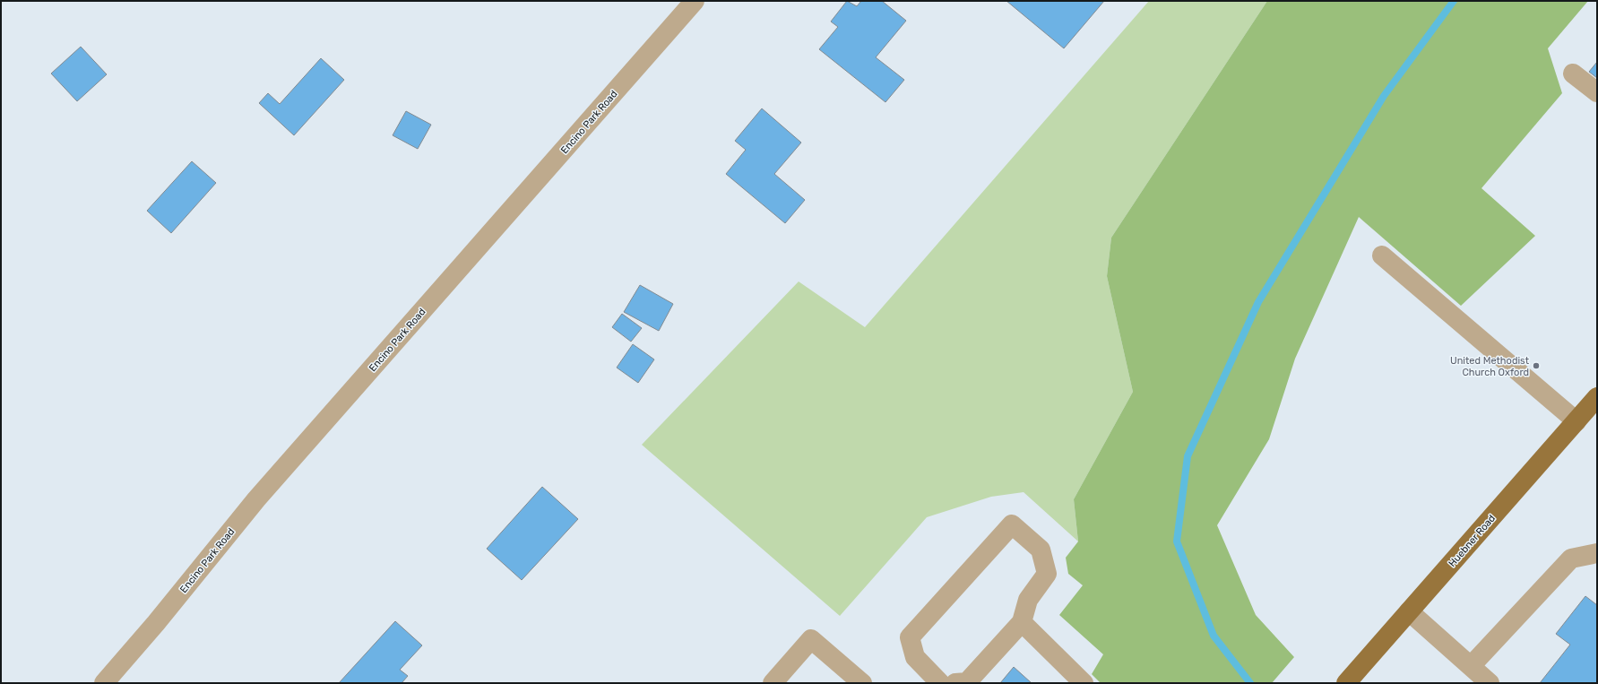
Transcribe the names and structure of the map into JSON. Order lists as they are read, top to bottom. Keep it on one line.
{"streets":{"main road":["Huebner Road"],"street":["Encino Park Road"]},"places":["United Methodist Church Oxford"]}
